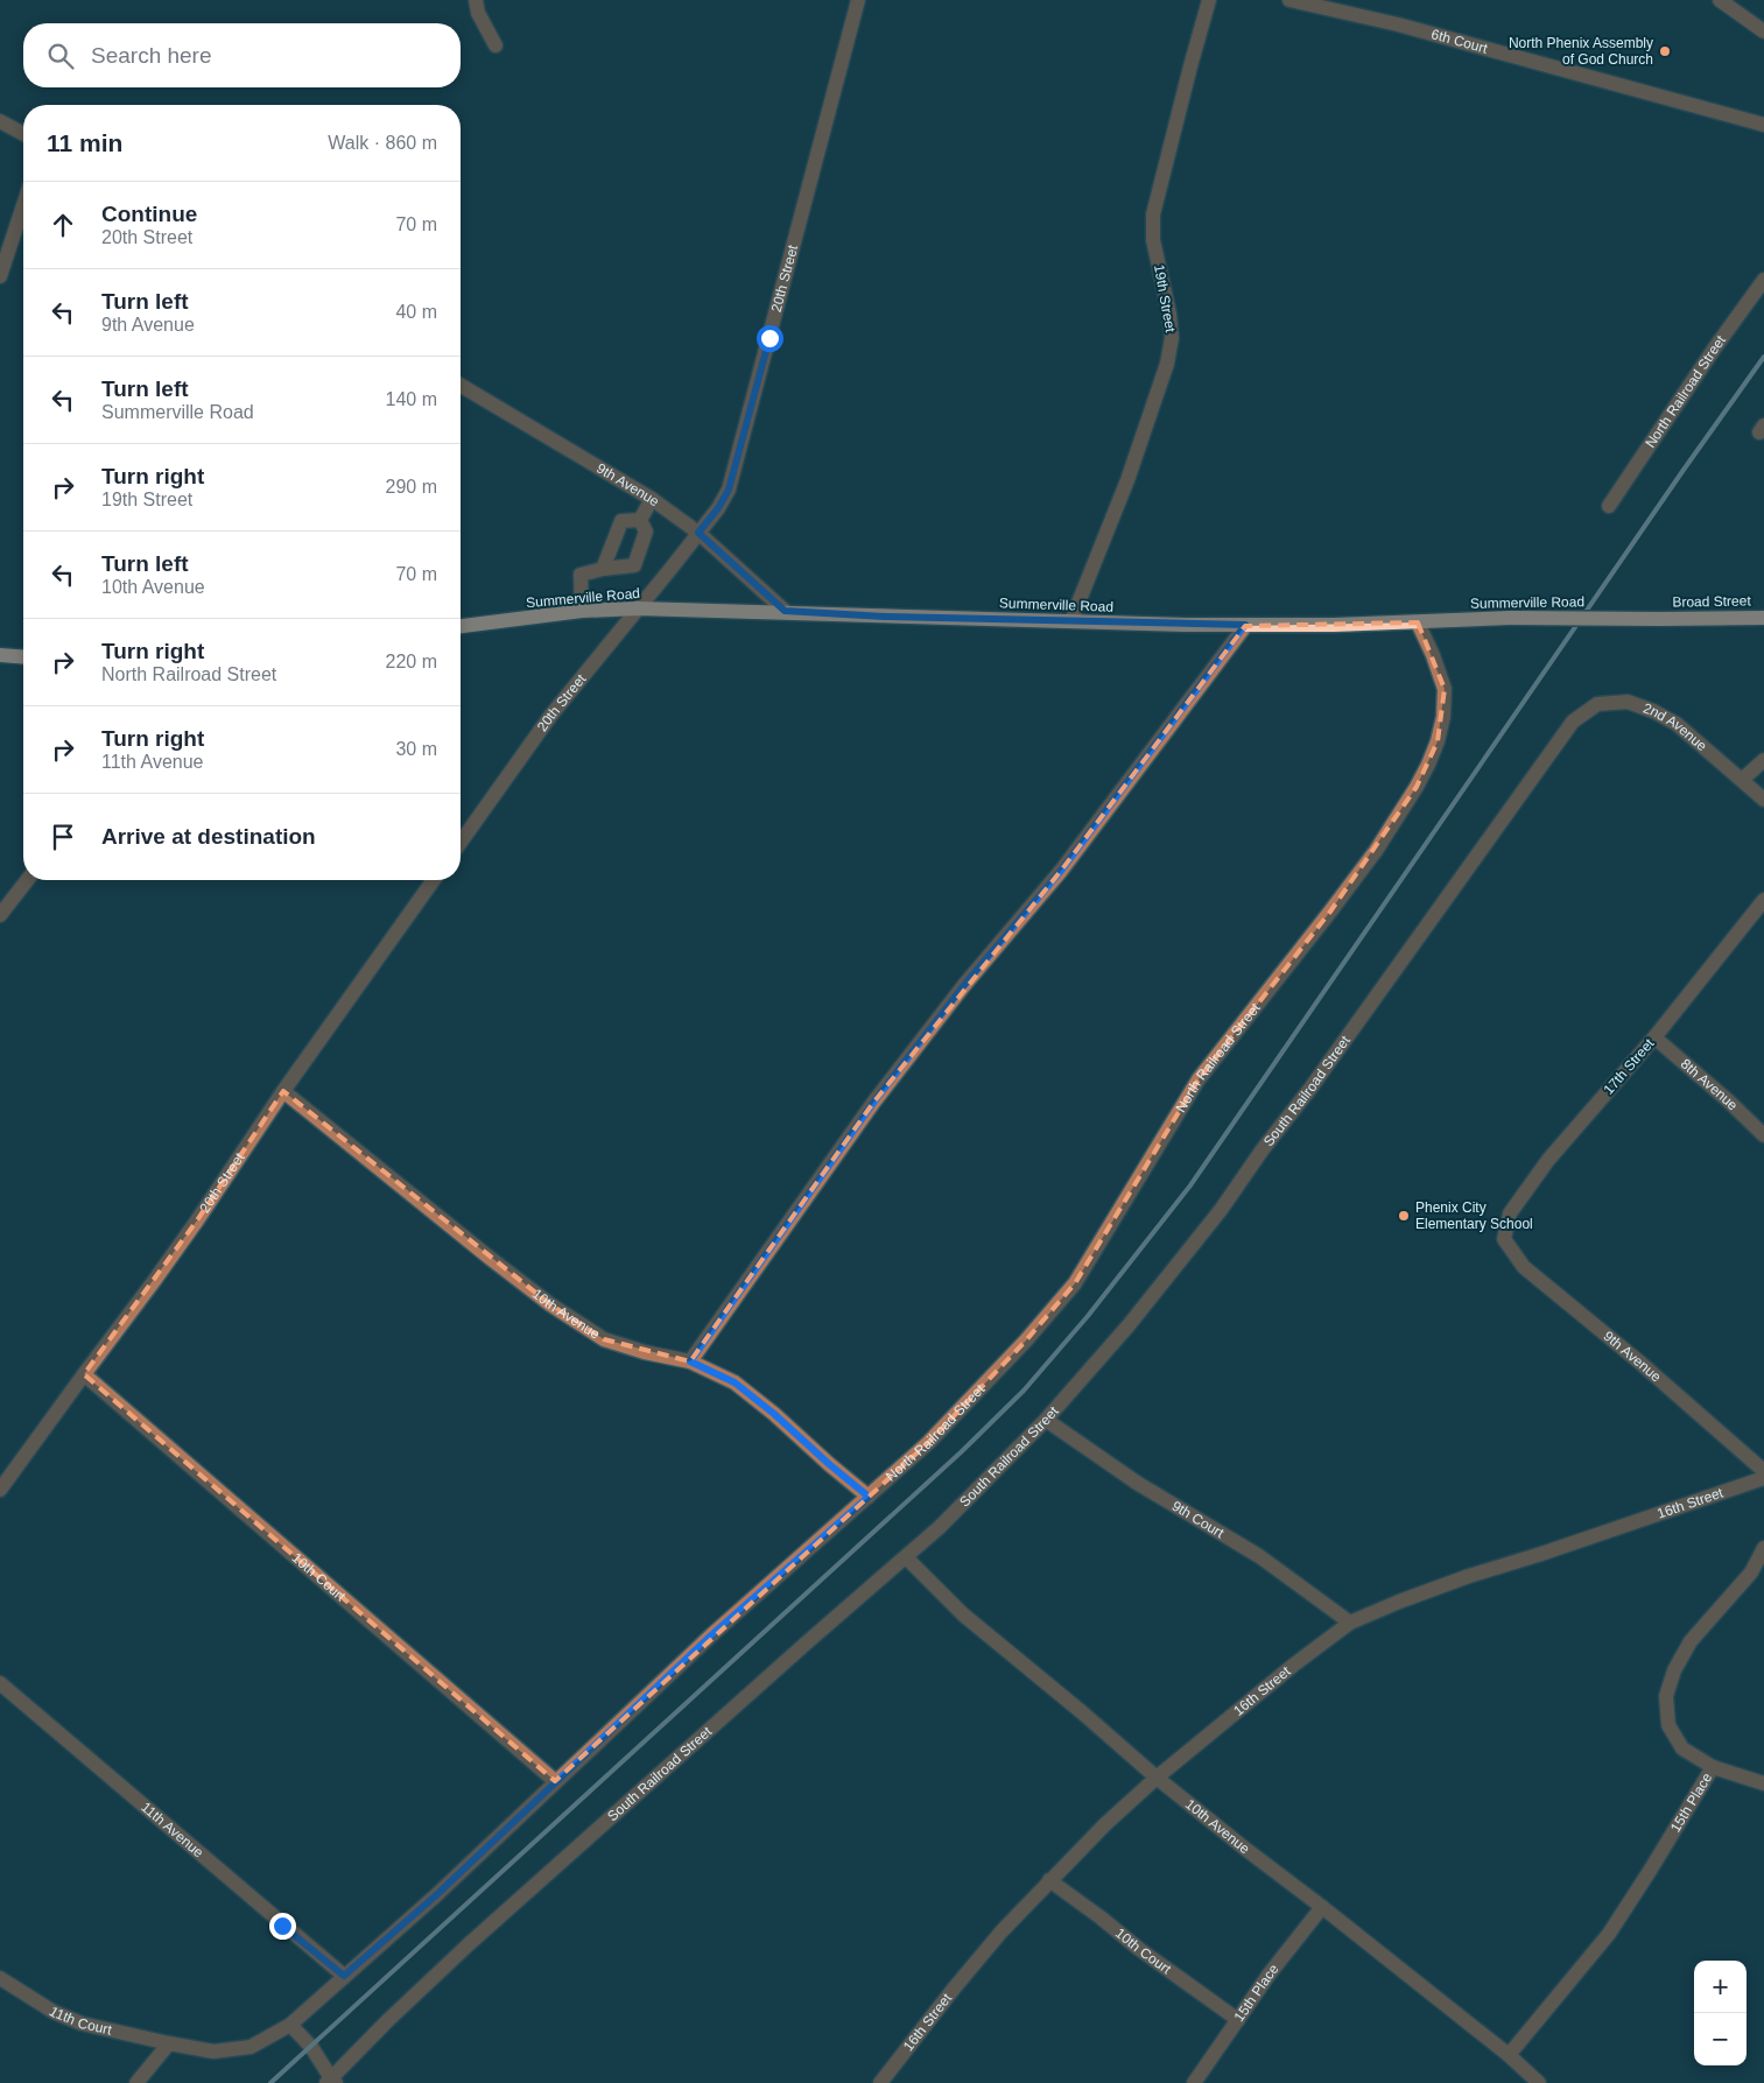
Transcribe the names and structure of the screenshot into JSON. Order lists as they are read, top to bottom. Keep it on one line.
{"streets":{"main road":["Summerville Road","Broad Street"],"street":["6th Court","20th Street","19th Street","North Railroad Street","9th Avenue","2nd Avenue","17th Street","8th Avenue","South Railroad Street","10th Avenue","16th Street","9th Court","10th Court","15th Place","11th Avenue","11th Court"]},"crossings":[["20th Street","9th Avenue"],["20th Street","Summerville Road"],["20th Street","10th Avenue"],["20th Street","10th Court"],["19th Street","Summerville Road"],["North Railroad Street","Summerville Road"],["North Railroad Street","10th Avenue"],["North Railroad Street","10th Court"],["North Railroad Street","11th Avenue"],["North Railroad Street","11th Court"],["9th Avenue","Summerville Road"],["9th Avenue","17th Street"],["Summerville Road","Broad Street"],["2nd Avenue","South Railroad Street"],["17th Street","8th Avenue"],["South Railroad Street","10th Avenue"],["South Railroad Street","9th Court"],["10th Avenue","16th Street"],["10th Avenue","15th Place"],["16th Street","9th Court"],["16th Street","10th Court"],["10th Court","15th Place"]],"places":["North Phenix Assembly of God Church","Phenix City Elementary School"],"page":{"search":"Search here","heading":["11 min","Walk · 860 m"],"list":[["Continue","20th Street","70 m"],["Turn left","9th Avenue","40 m"],["Turn left","Summerville Road","140 m"],["Turn right","19th Street","290 m"],["Turn left","10th Avenue","70 m"],["Turn right","North Railroad Street","220 m"],["Turn right","11th Avenue","30 m"],"Arrive at destination"],"map_buttons":["+","−"]}}
